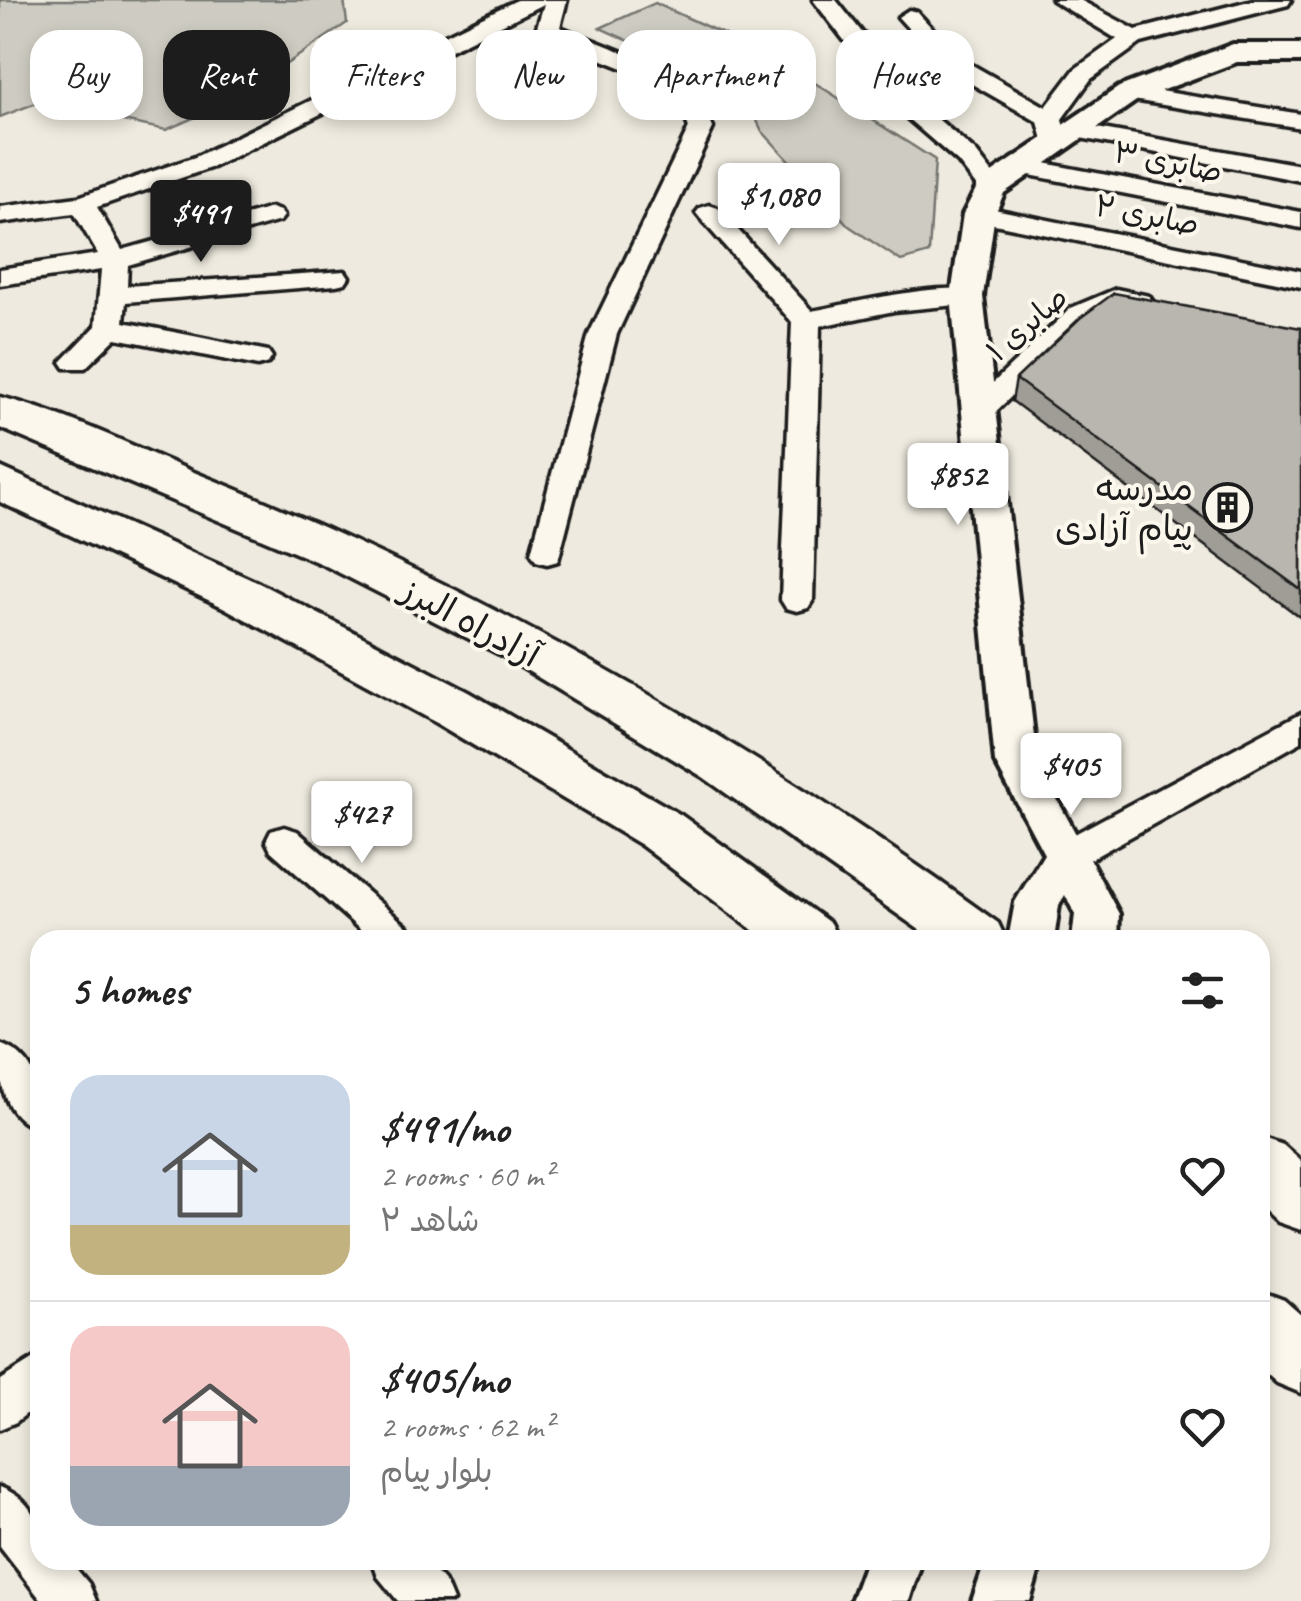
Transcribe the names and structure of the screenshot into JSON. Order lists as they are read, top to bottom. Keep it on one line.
{"streets":{"highway":["آزادراه البرز"],"street":["صابری ۳","صابری ۲","صابری ۱"]},"places":{"building":["مدرسه پیام آزادی"]},"page":{"chip":["Buy","Rent","Filters","New","Apartment","House"],"price":["$1,080","$491","$852","$405","$427"],"heading":"5 homes","list":[{"name":"$491/mo","note":"2 rooms · 60 m² · شاهد ۲"},{"name":"$405/mo","note":"2 rooms · 62 m² · بلوار پیام"}]}}
